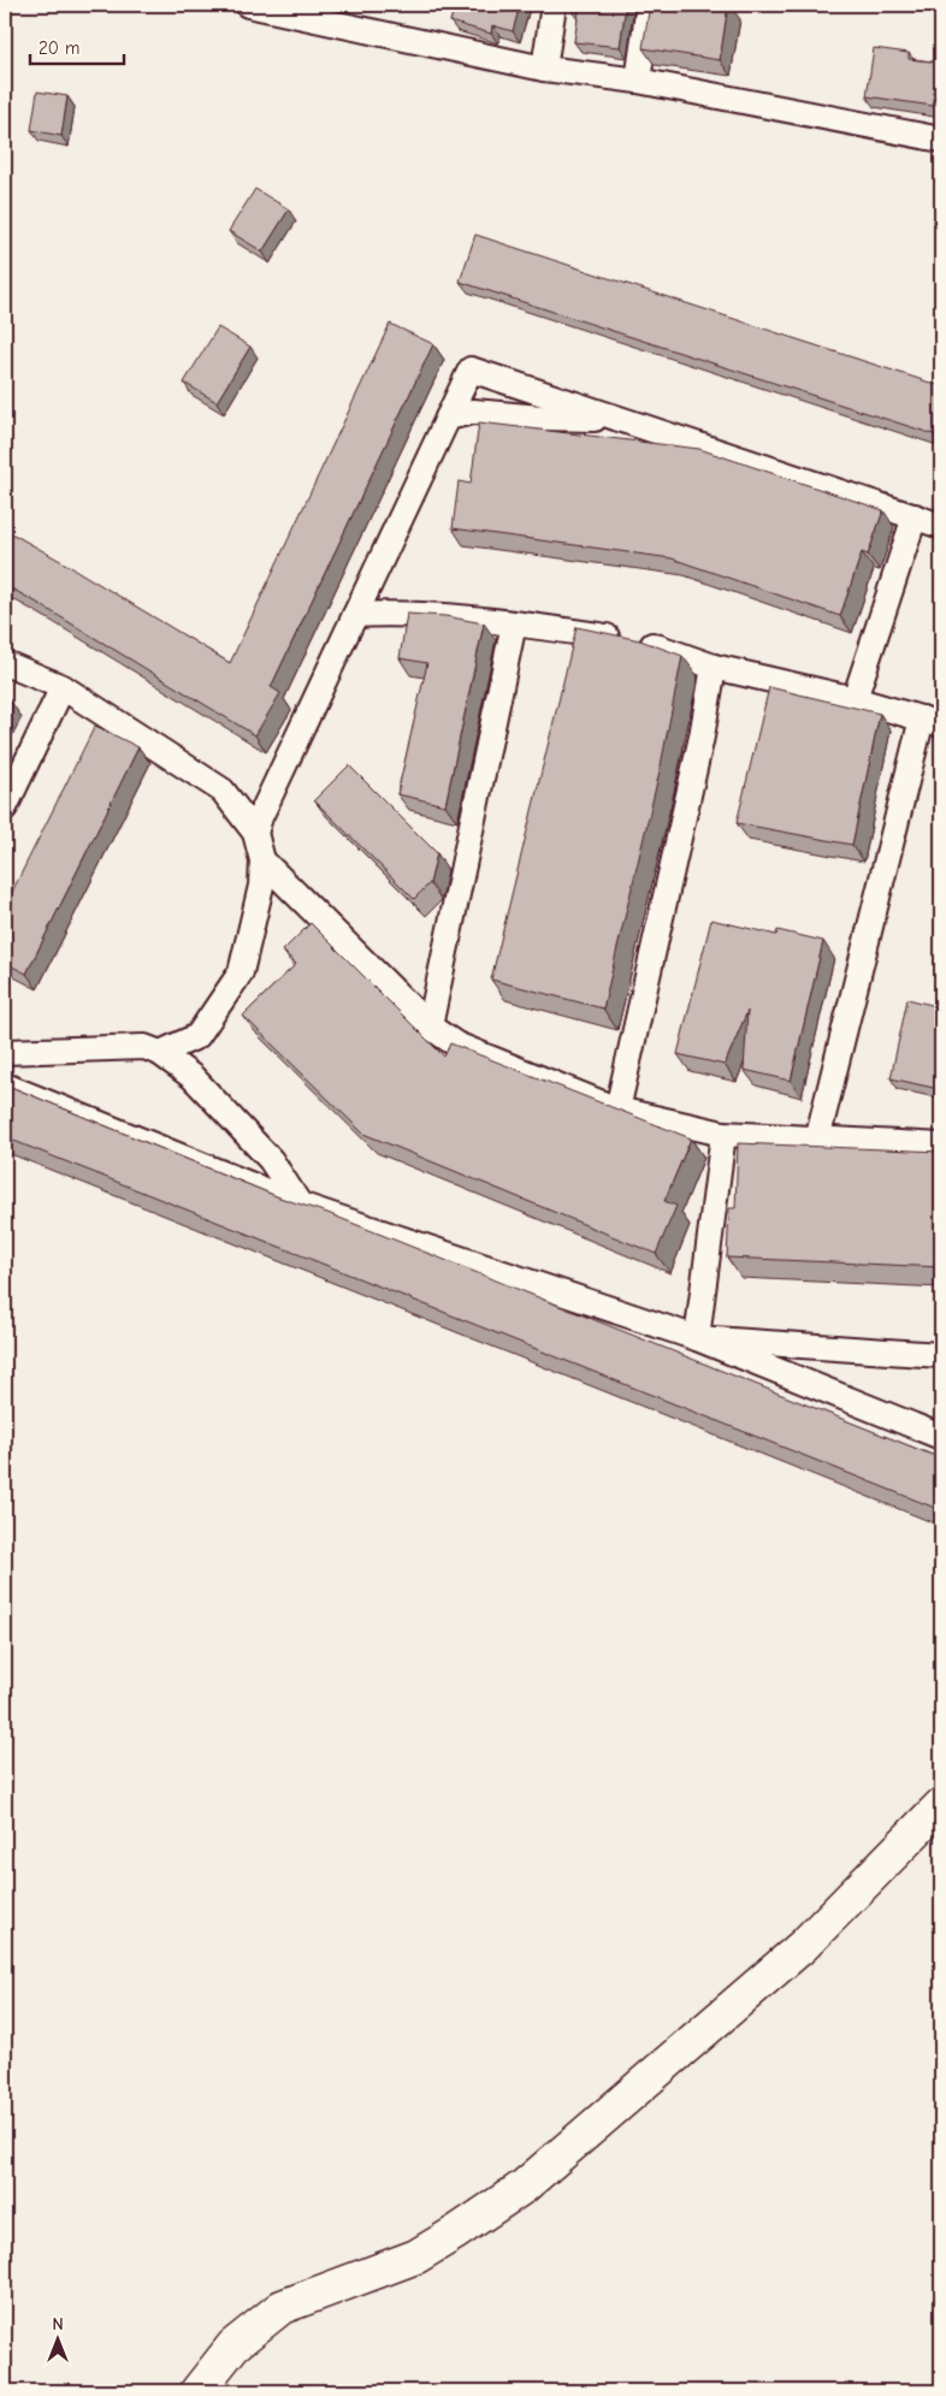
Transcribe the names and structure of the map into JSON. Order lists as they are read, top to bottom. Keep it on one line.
{"scale_bar":"20 m","north":"top"}
